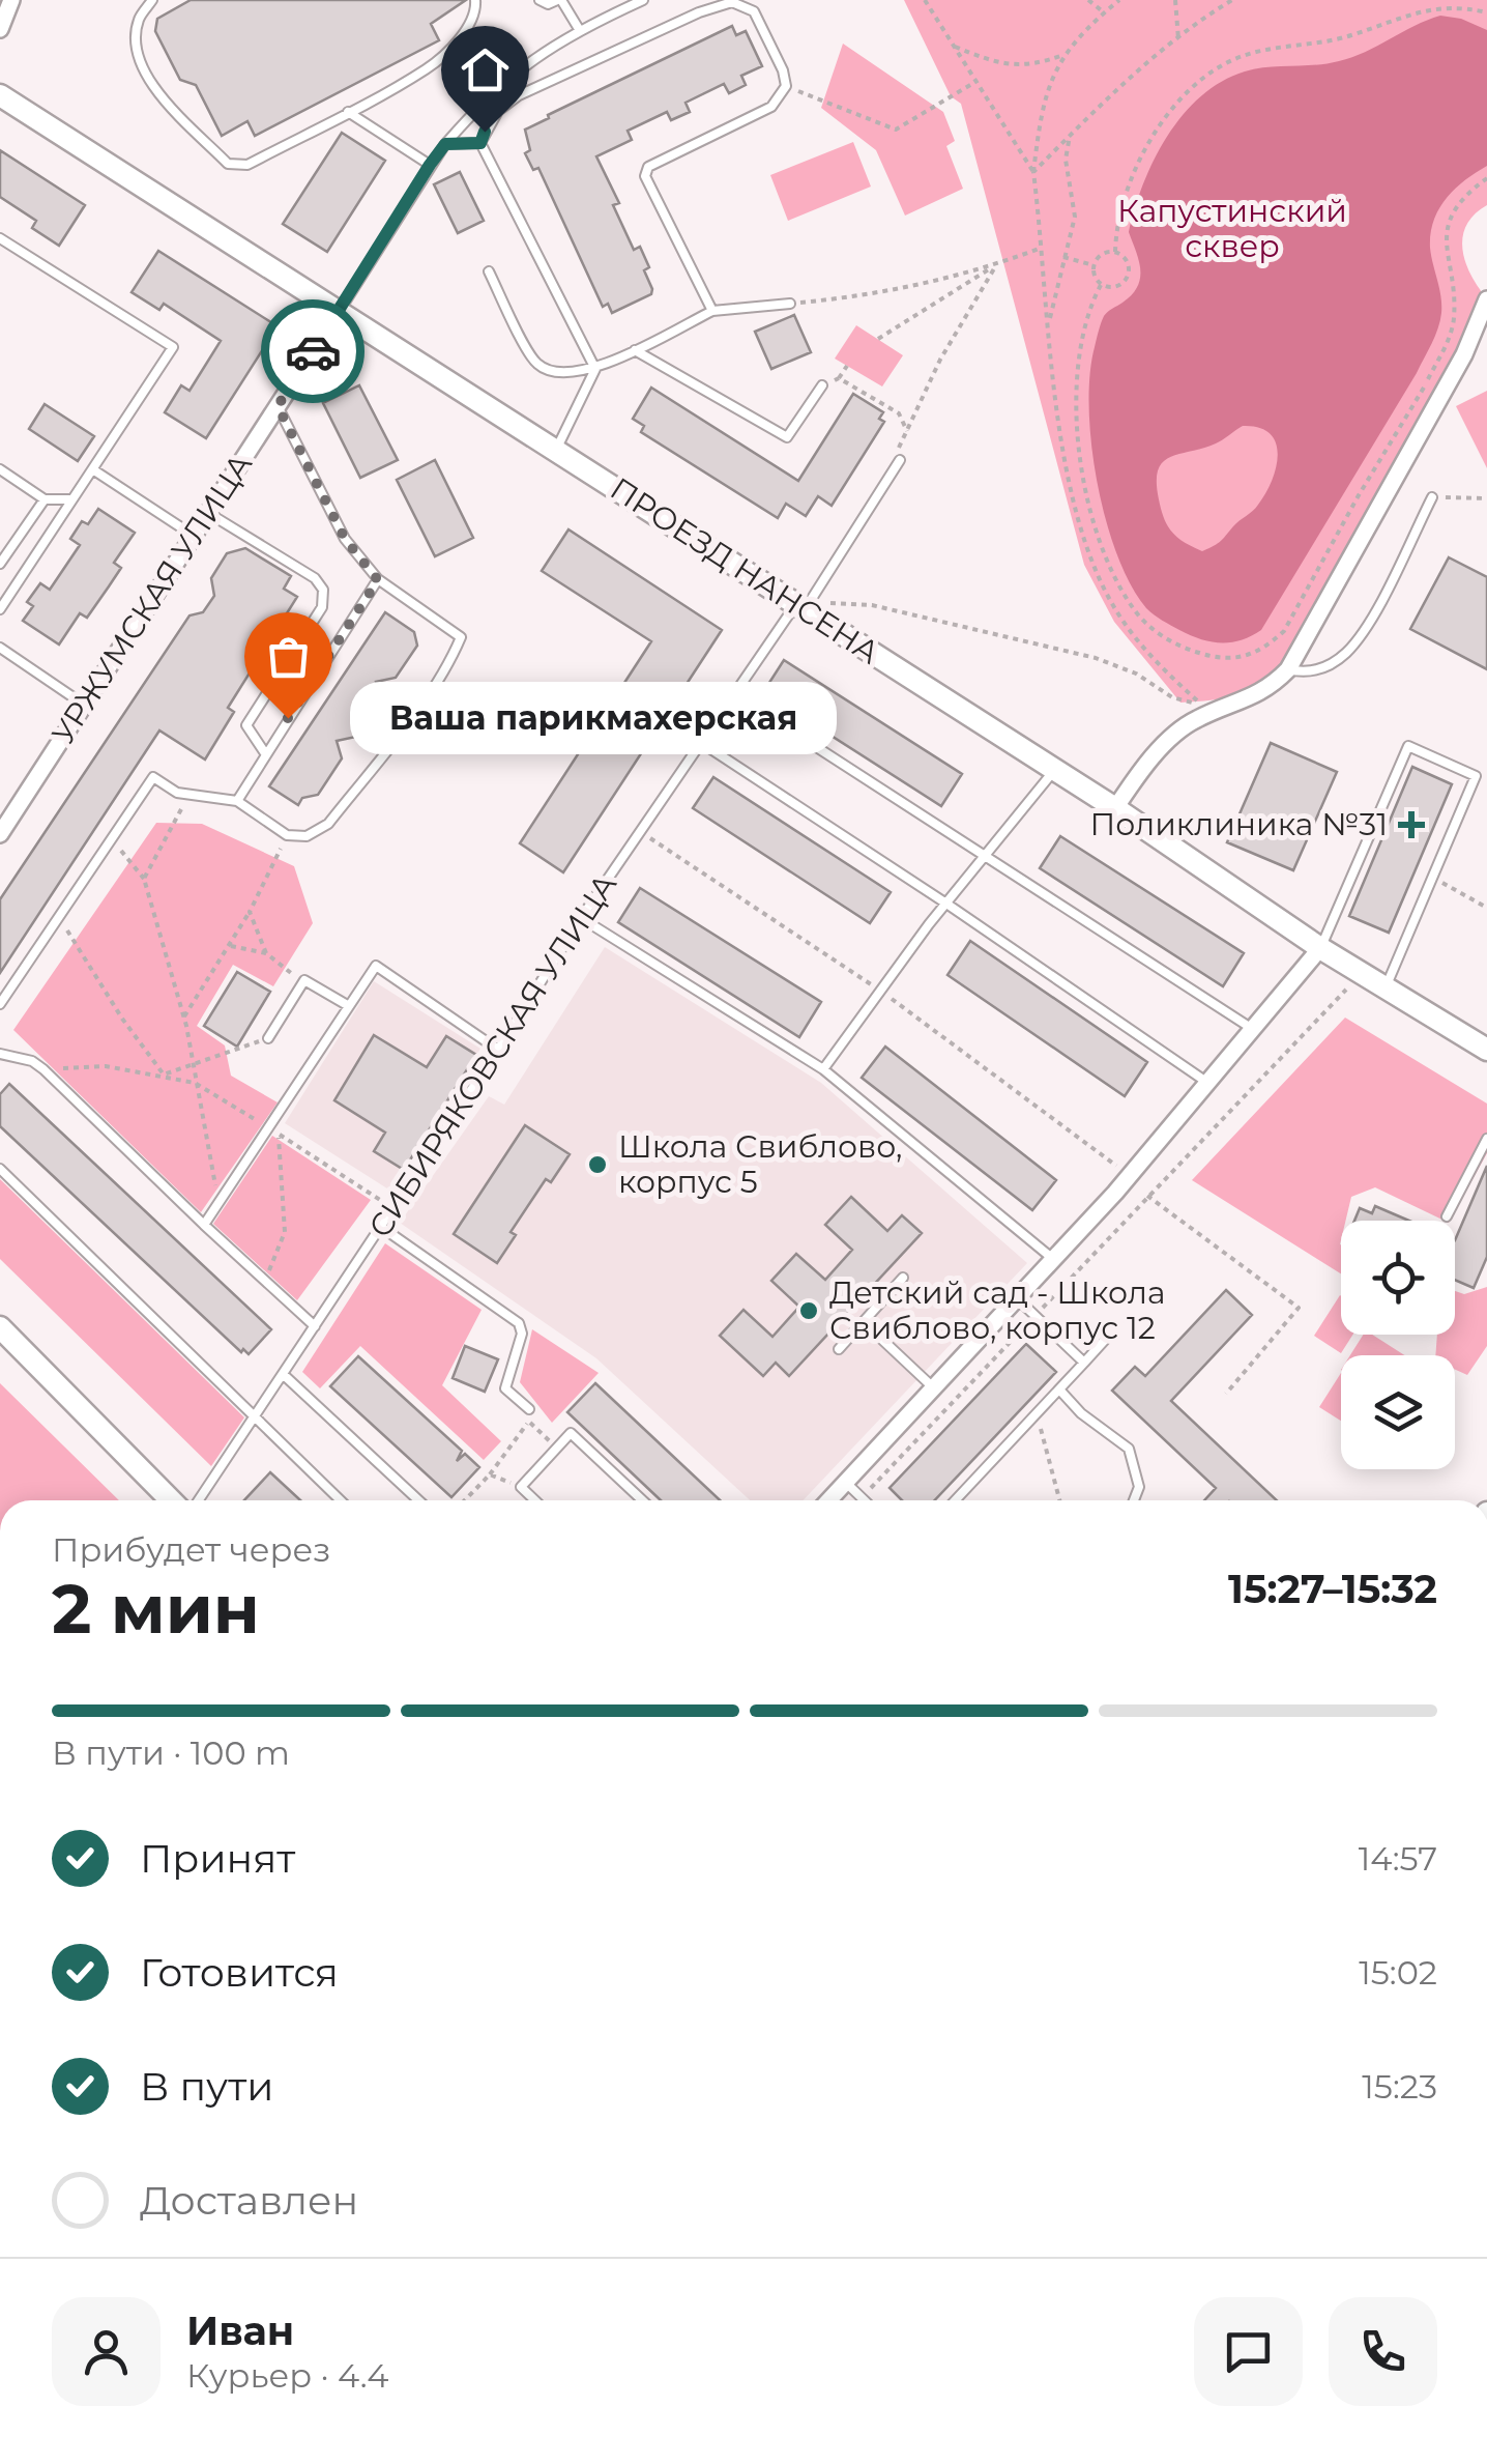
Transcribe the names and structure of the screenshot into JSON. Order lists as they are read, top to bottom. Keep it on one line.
{"streets":{"street":["ПРОЕЗД НАНСЕНА","УРЖУМСКАЯ УЛИЦА"],"lane":["СИБИРЯКОВСКАЯ УЛИЦА"]},"crossings":[["ПРОЕЗД НАНСЕНА","УРЖУМСКАЯ УЛИЦА"],["ПРОЕЗД НАНСЕНА","СИБИРЯКОВСКАЯ УЛИЦА"]],"parks":["Капустинский сквер"],"places":{"other":["Ваша парикмахерская","Школа Свиблово, корпус 5","Детский сад - Школа Свиблово, корпус 12"],"health":["Поликлиника №31"]},"page":{"bubble":"Ваша парикмахерская","heading":["2 мин","Прибудет через","15:27–15:32"],"panel":["Иван","Курьер · 4.4"],"bar":"В пути · 100 m","list":[["Принят","14:57"],["Готовится","15:02"],["В пути","15:23"],"Доставлен"]}}
